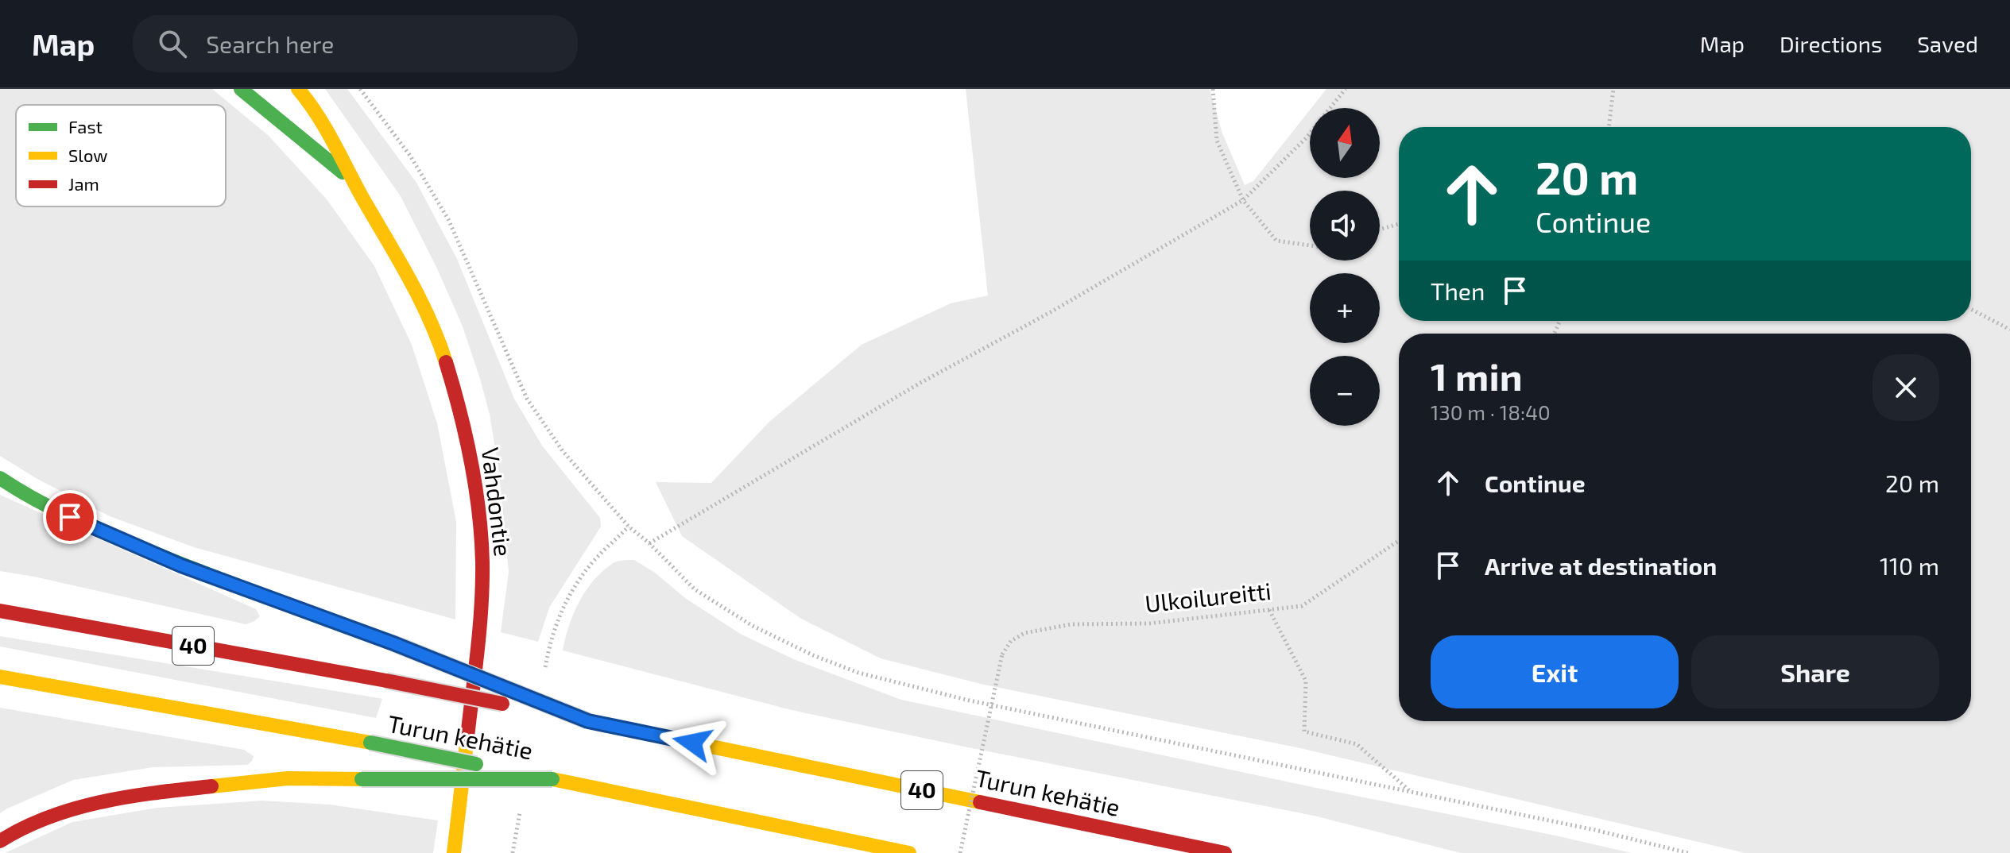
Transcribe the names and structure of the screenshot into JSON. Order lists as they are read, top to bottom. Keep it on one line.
{"streets":{"main road":["Vahdontie","40","Turun kehätie"],"path":["Ulkoilureitti"]},"legend":["Fast","Slow","Jam"],"north":"top","page":{"header":"Map","search":"Search here","nav":["Map","Directions","Saved"],"map_buttons":["+","−"],"turn":["20 m","Continue"],"then":"Then","heading":["1 min","130 m · 18:40"],"list":[{"name":"Continue","value":"20 m"},{"name":"Arrive at destination","value":"110 m"}],"buttons":["Exit","Share"]}}
